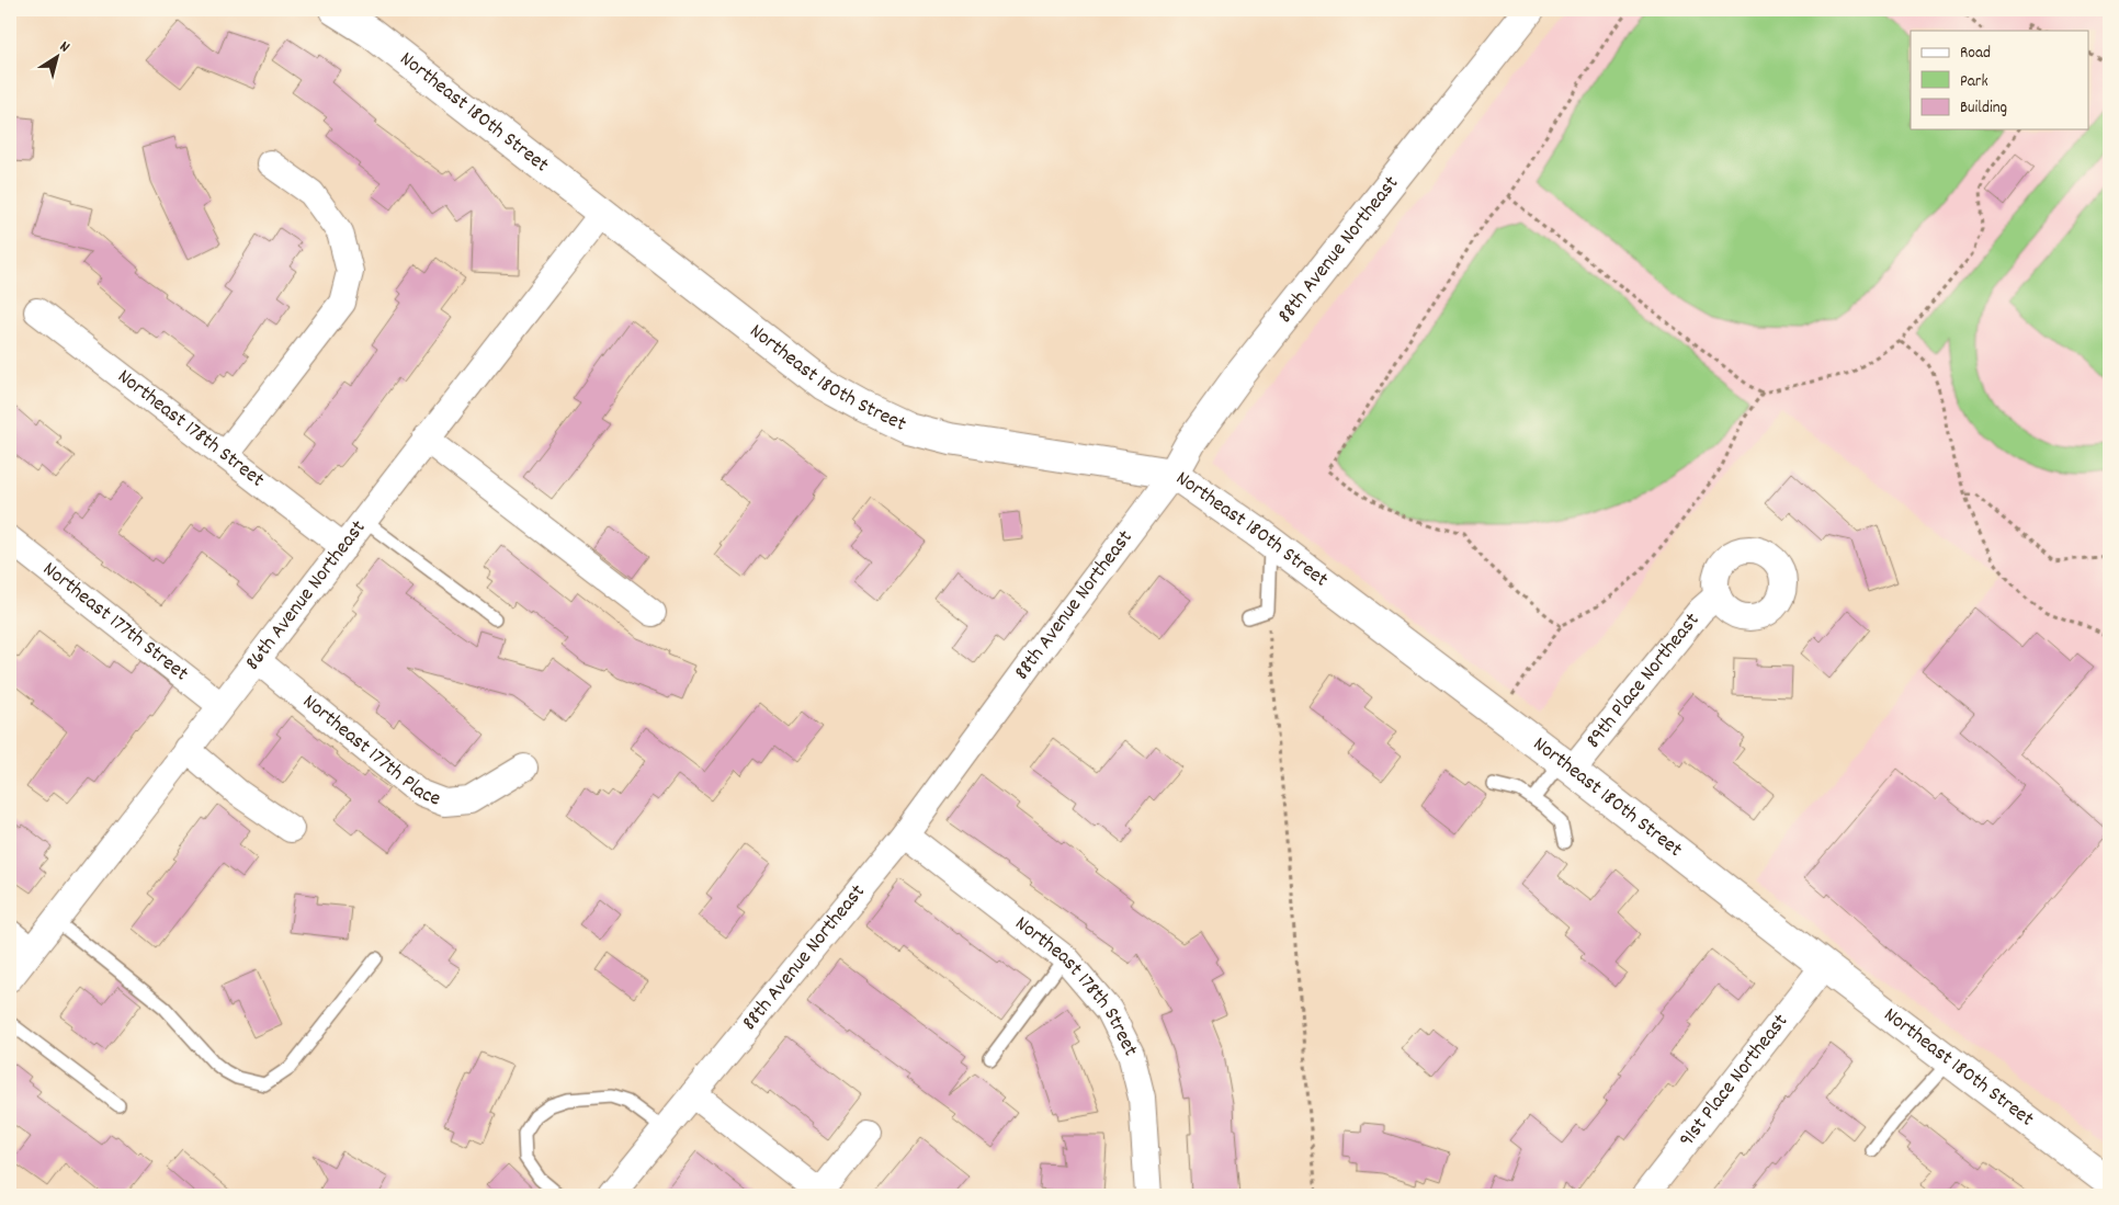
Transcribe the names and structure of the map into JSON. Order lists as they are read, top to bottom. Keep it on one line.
{"streets":{"street":["Northeast 180th Street","88th Avenue Northeast","Northeast 178th Street","86th Avenue Northeast","Northeast 177th Street","89th Place Northeast","Northeast 177th Place","91st Place Northeast"]},"crossings":[["Northeast 180th Street","88th Avenue Northeast"],["Northeast 180th Street","86th Avenue Northeast"],["Northeast 180th Street","89th Place Northeast"],["Northeast 180th Street","91st Place Northeast"],["88th Avenue Northeast","Northeast 178th Street"],["Northeast 178th Street","86th Avenue Northeast"],["86th Avenue Northeast","Northeast 177th Street"],["86th Avenue Northeast","Northeast 177th Place"]],"legend":["Road","Park","Building"],"north":"top right"}
